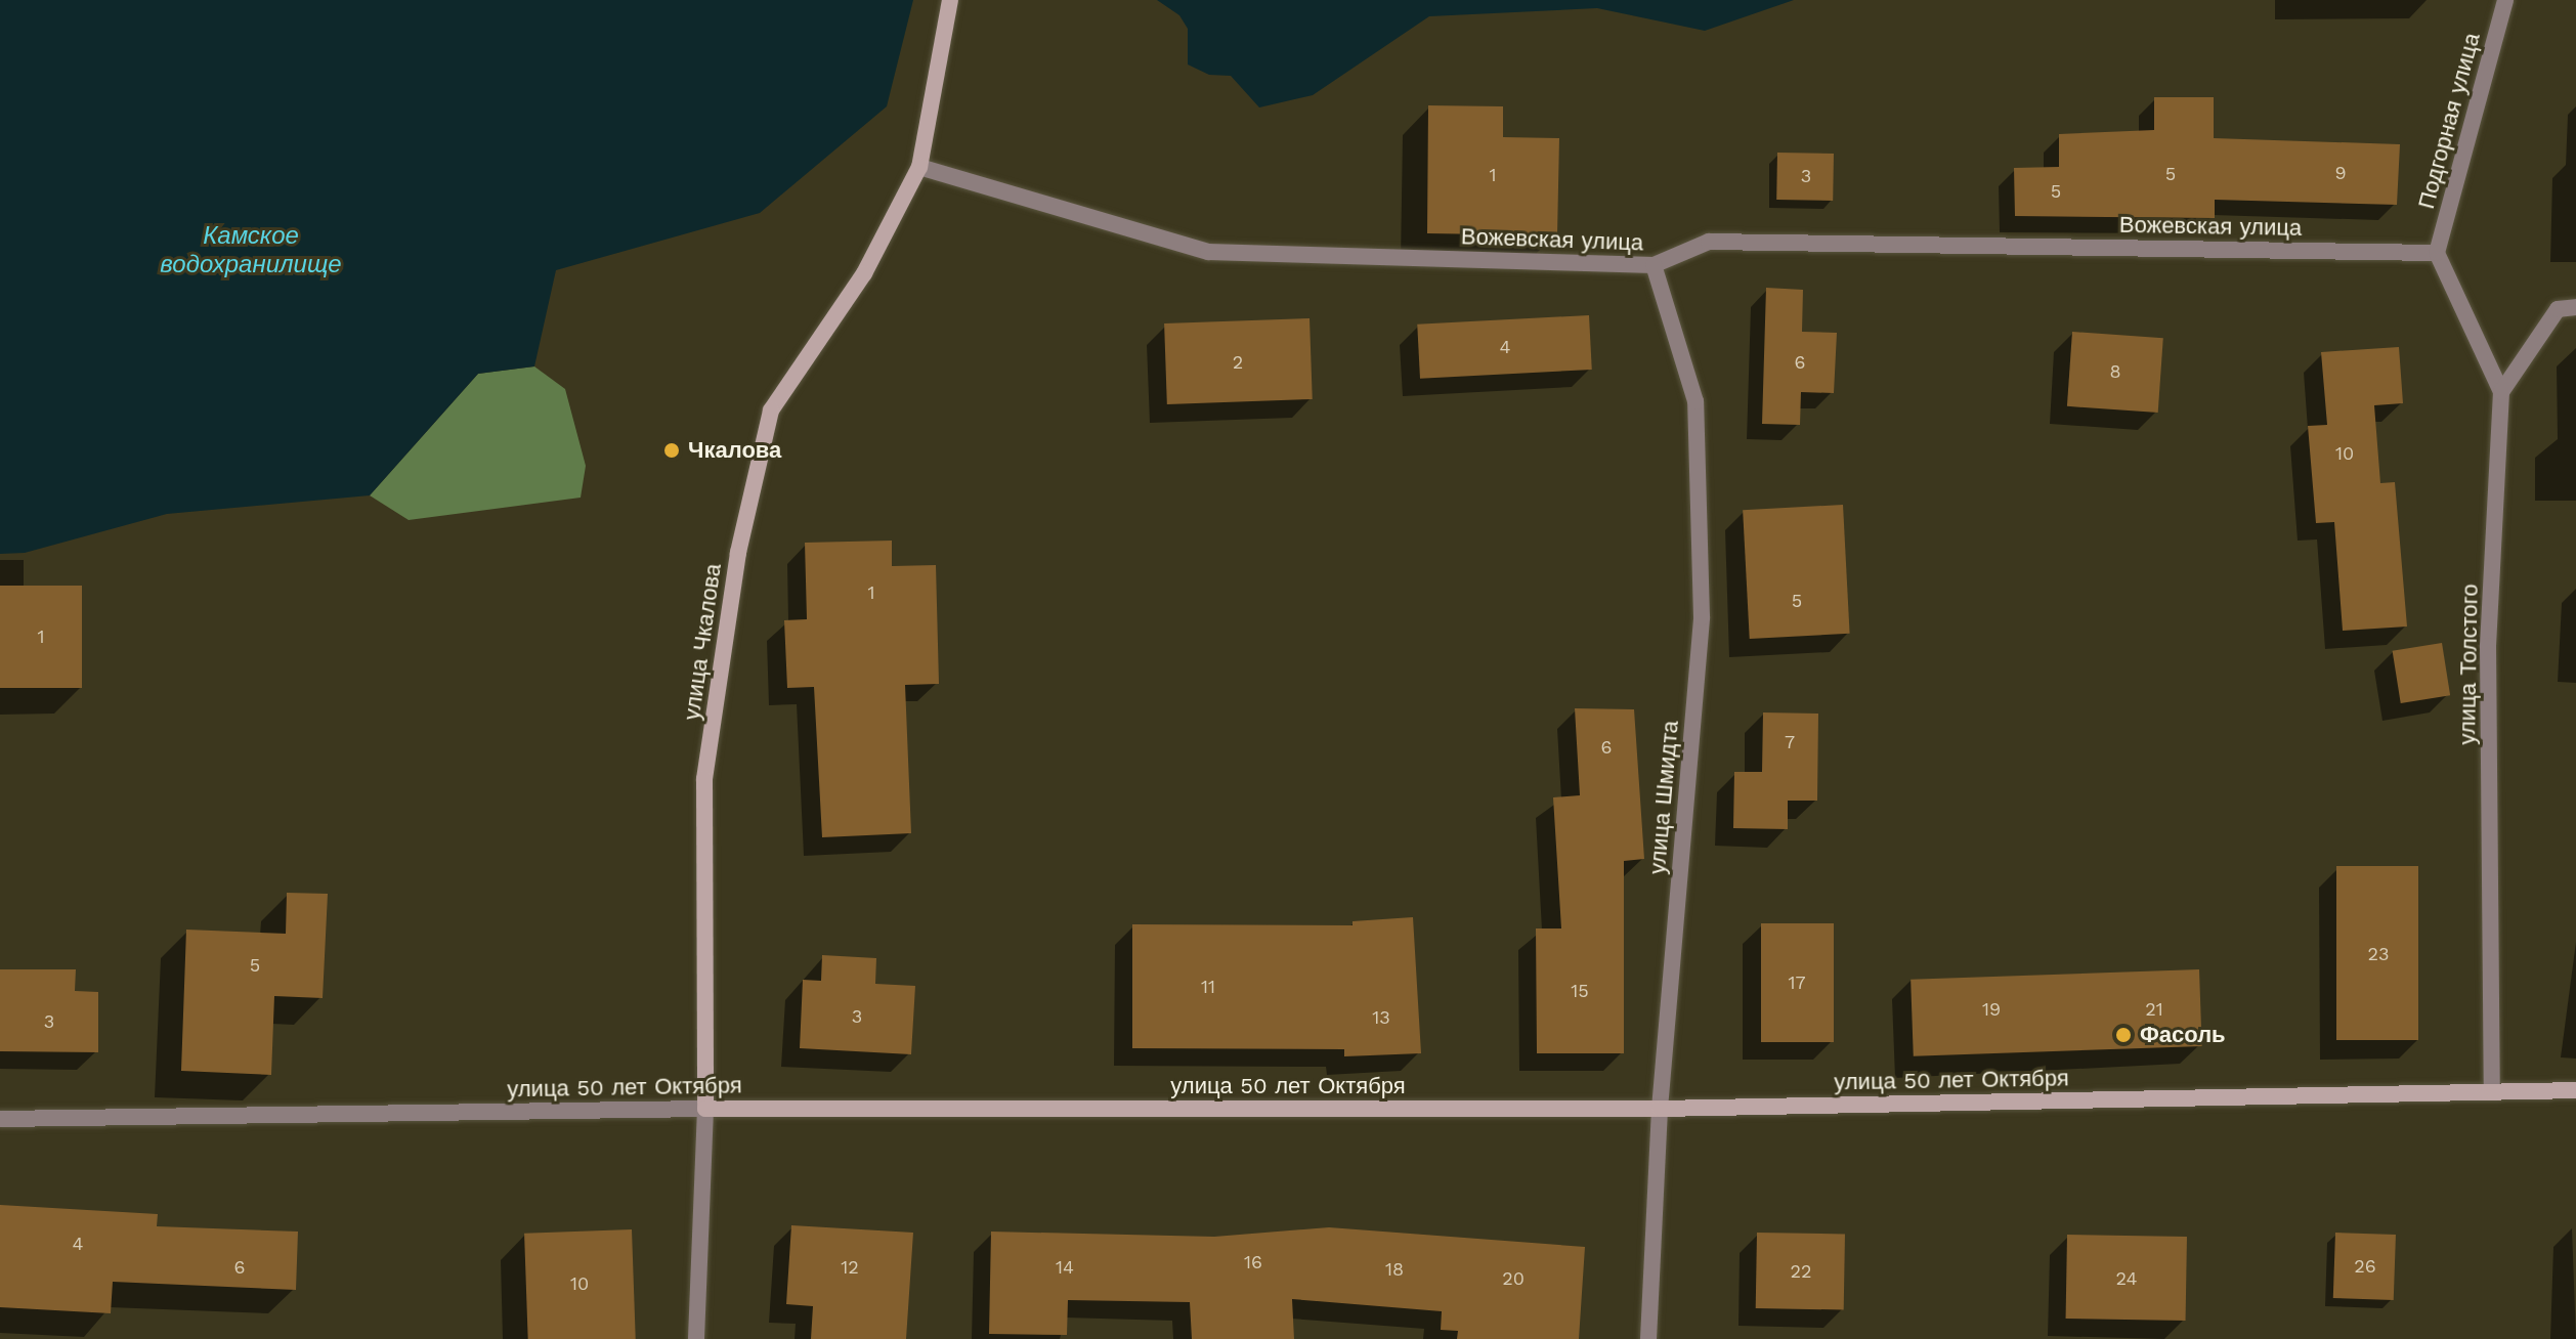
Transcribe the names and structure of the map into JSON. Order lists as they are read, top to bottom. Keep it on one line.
{"streets":{"main road":["улица Чкалова","улица 50 лет Октября"],"street":["Подгорная улица","Вожевская улица","улица Толстого","улица Шмидта"]},"crossings":[["Подгорная улица","Вожевская улица"],["Подгорная улица","улица Толстого"],["Вожевская улица","улица Чкалова"],["Вожевская улица","улица Толстого"],["Вожевская улица","улица Шмидта"],["улица Чкалова","улица 50 лет Октября"],["улица Толстого","улица 50 лет Октября"],["улица Шмидта","улица 50 лет Октября"]],"water":["Камское водохранилище"],"places":["Чкалова","Фасоль"],"house_numbers":["9","5","1","3","5","4","2","6","8","10","1","5","1","7","6","23","5","17","11","15","19","21","3","13","3","4","16","26","6","12","14","18","22","20","24","10"]}
